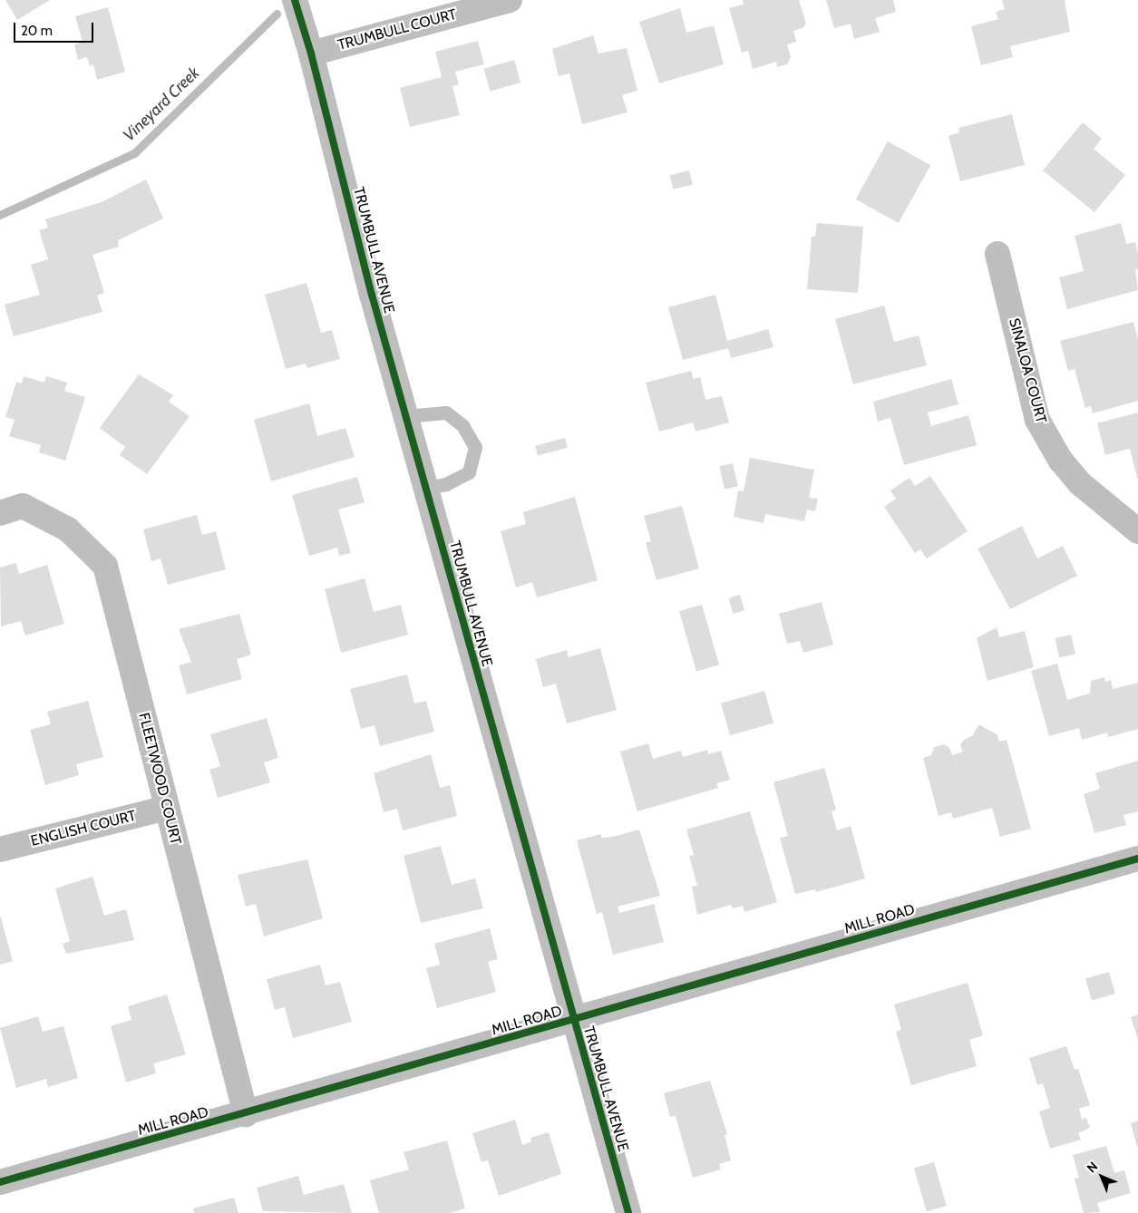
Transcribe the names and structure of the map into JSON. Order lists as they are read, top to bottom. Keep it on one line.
{"streets":{"street":["TRUMBULL COURT","TRUMBULL AVENUE","SINALOA COURT","FLEETWOOD COURT","ENGLISH COURT","MILL ROAD"]},"crossings":[["TRUMBULL COURT","TRUMBULL AVENUE"],["TRUMBULL AVENUE","MILL ROAD"],["FLEETWOOD COURT","ENGLISH COURT"],["FLEETWOOD COURT","MILL ROAD"]],"water":["Vineyard Creek"],"scale_bar":"20 m","north":"top left"}
